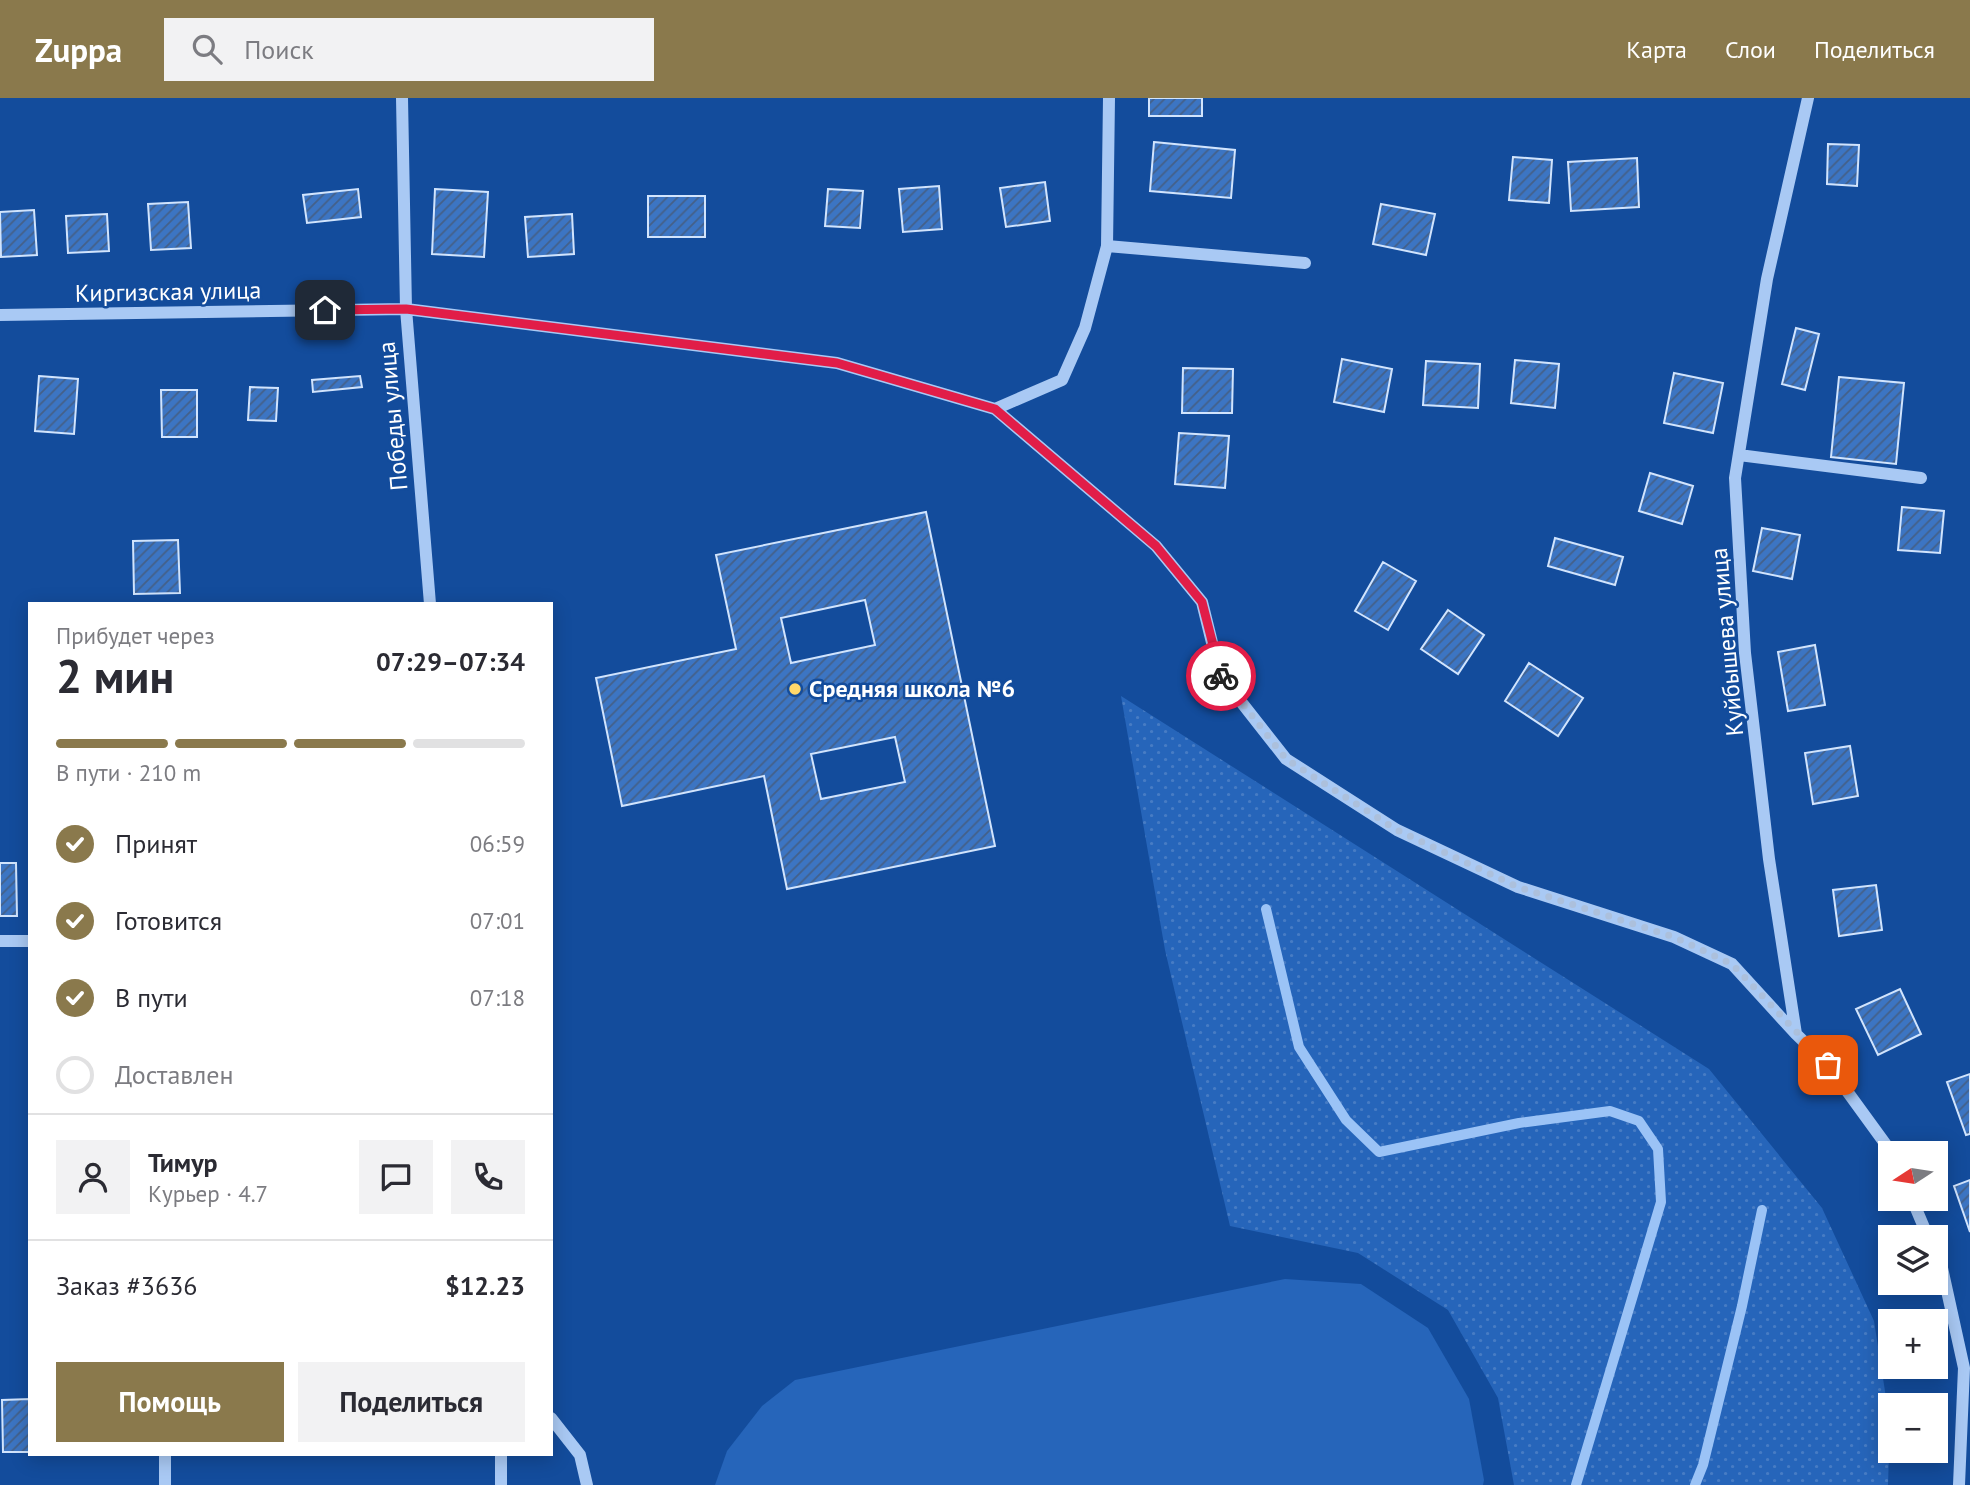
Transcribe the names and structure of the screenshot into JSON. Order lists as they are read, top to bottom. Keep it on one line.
{"streets":{"street":["Киргизская улица","Победы улица","Куйбышева улица"]},"crossings":[["Киргизская улица","Победы улица"],["Киргизская улица","Куйбышева улица"]],"places":["Средняя школа №6"],"north":"left","page":{"header":"Zuppa","search":"Поиск","nav":["Карта","Слои","Поделиться"],"heading":["2 мин","Прибудет через","07:29–07:34"],"panel":["Тимур","Курьер · 4.7","Заказ #3636","$12.23"],"bar":"В пути · 210 m","list":[["Принят","06:59"],["Готовится","07:01"],["В пути","07:18"],"Доставлен"],"map_buttons":["+","−"],"buttons":["Помощь","Поделиться"]}}
